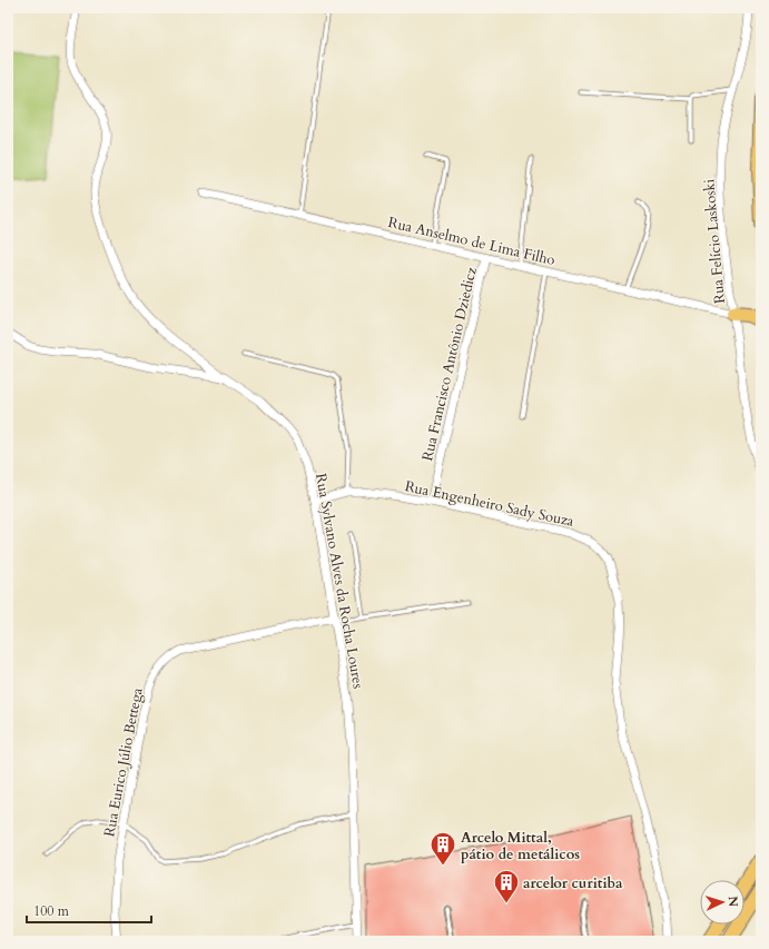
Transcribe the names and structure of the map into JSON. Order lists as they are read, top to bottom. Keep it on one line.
{"streets":{"street":["Rua Anselmo de Lima Filho","Rua Felício Laskoski","Rua Francisco Antônio Dziedicz","Rua Engenheiro Sady Souza","Rua Sylvano Alves da Rocha Loures","Rua Eurico Júlio Bettega"]},"crossings":[["Rua Anselmo de Lima Filho","Rua Felício Laskoski"],["Rua Anselmo de Lima Filho","Rua Francisco Antônio Dziedicz"],["Rua Francisco Antônio Dziedicz","Rua Engenheiro Sady Souza"],["Rua Engenheiro Sady Souza","Rua Sylvano Alves da Rocha Loures"],["Rua Sylvano Alves da Rocha Loures","Rua Eurico Júlio Bettega"]],"places":{"building":["Arcelo Mittal, pátio de metálicos","arcelor curitiba"]},"scale_bar":"100 m","north":"right"}
